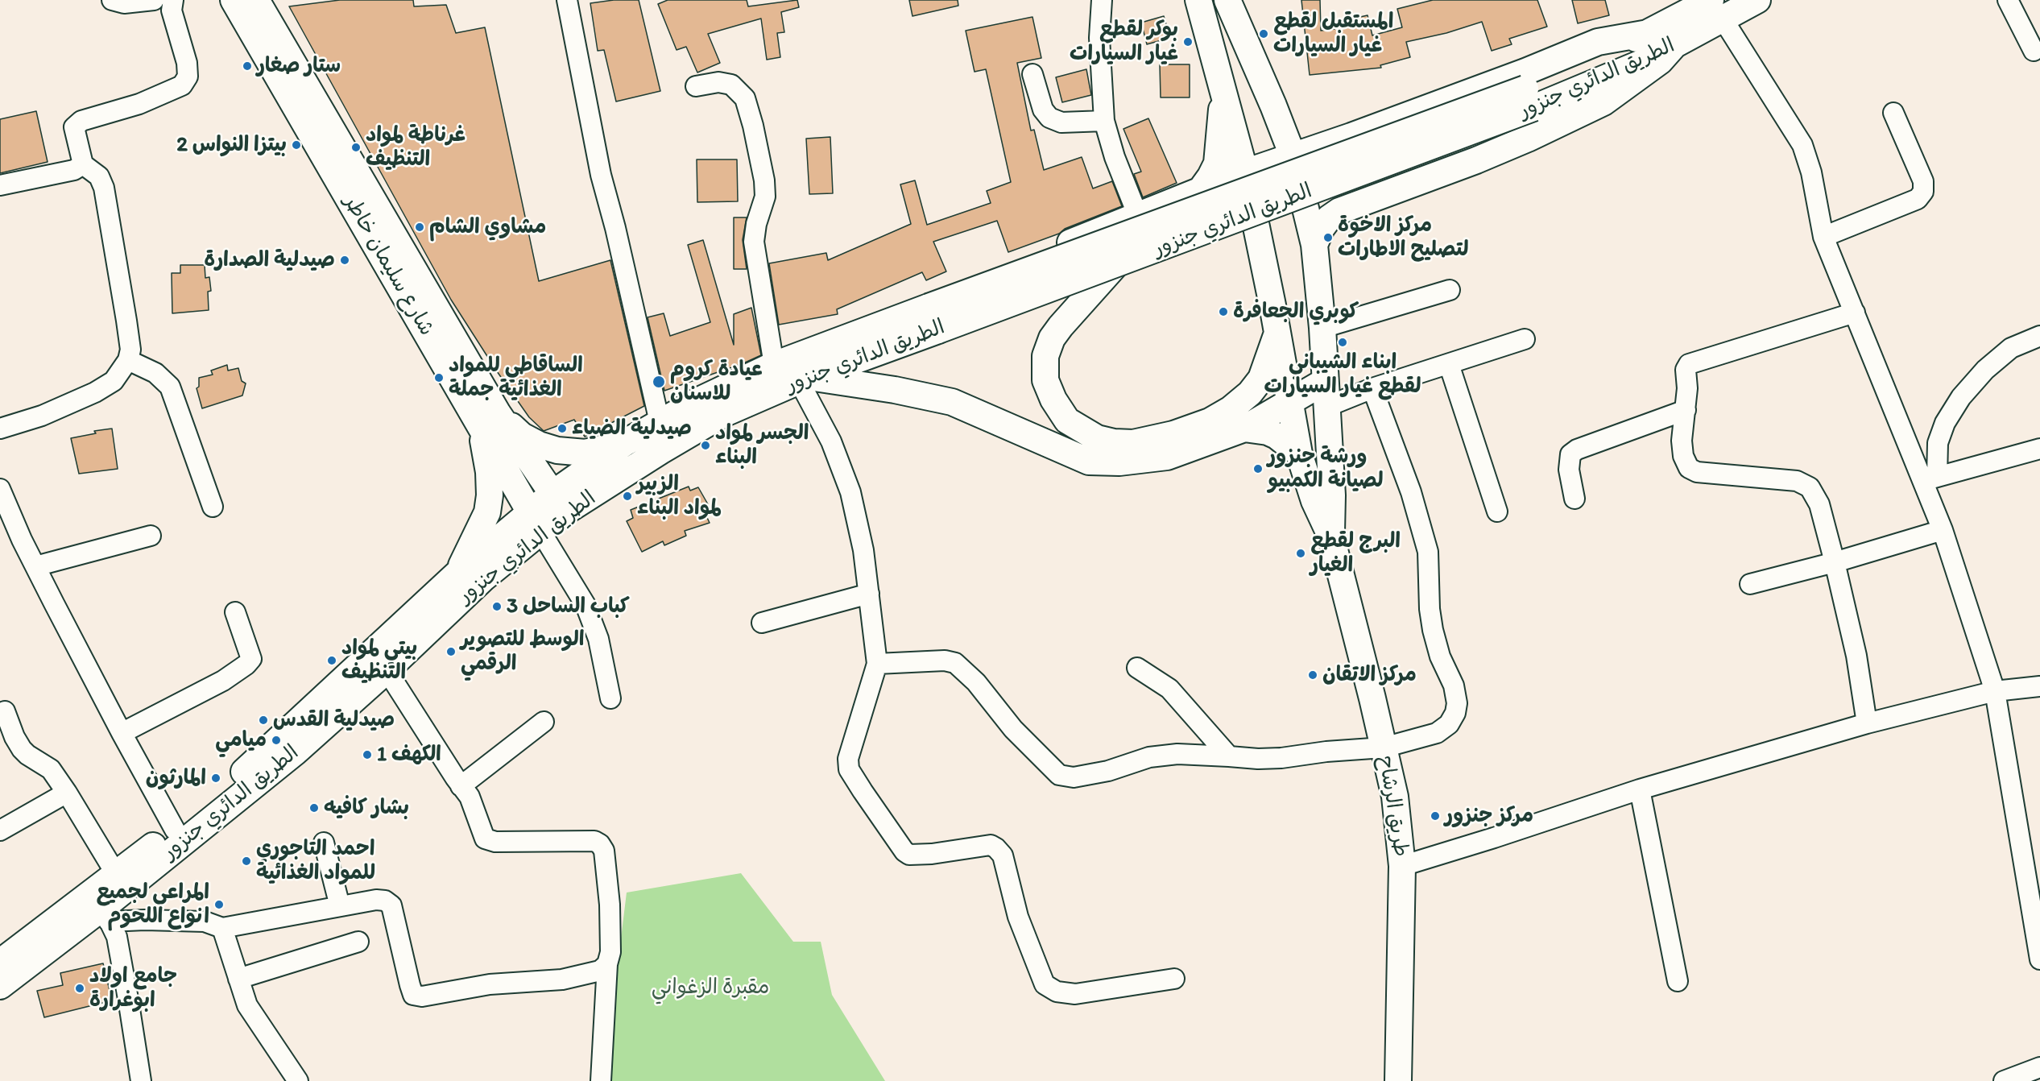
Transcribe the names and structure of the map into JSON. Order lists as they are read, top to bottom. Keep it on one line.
{"streets":{"main road":["الطريق الدائري جنزور","شارع سليمان خاطر","طريق الرشاح"]},"crossings":[["الطريق الدائري جنزور","شارع سليمان خاطر"]],"parks":["مقبرة الزغواني"],"places":["المستقبل لقطع غيار السيارات","بوكر لقطع غيار السيارات","ستار صغار","بيتزا النواس 2","غرناطة لمواد التنظيف","مشاوي الشام","مركز الاخوة لتصليح الاطارات","صيدلية الصدارة","كوبري الجعافرة","ابناء الشيباني لقطع غيار السيارات","الساقاطي للمواد الغذائية جملة","عيادة كروم للاسنان","صيدلية الضياء","الجسر لمواد البناء","ورشة جنزور لصيانة الكمبيو","الزبير لمواد البناء","البرج لقطع الغيار","كباب الساحل 3","الوسط للتصوير الرقمي","بيتي لمواد التنظيف","مركز الاتقان","صيدلية القدس","ميامي","الكهف 1","المارثون","بشار كافيه","مركز جنزور","احمد التاجوري للمواد الغذائية","المراعي لجميع انواع اللحوم","جامع اولاد ابوغرارة"]}
